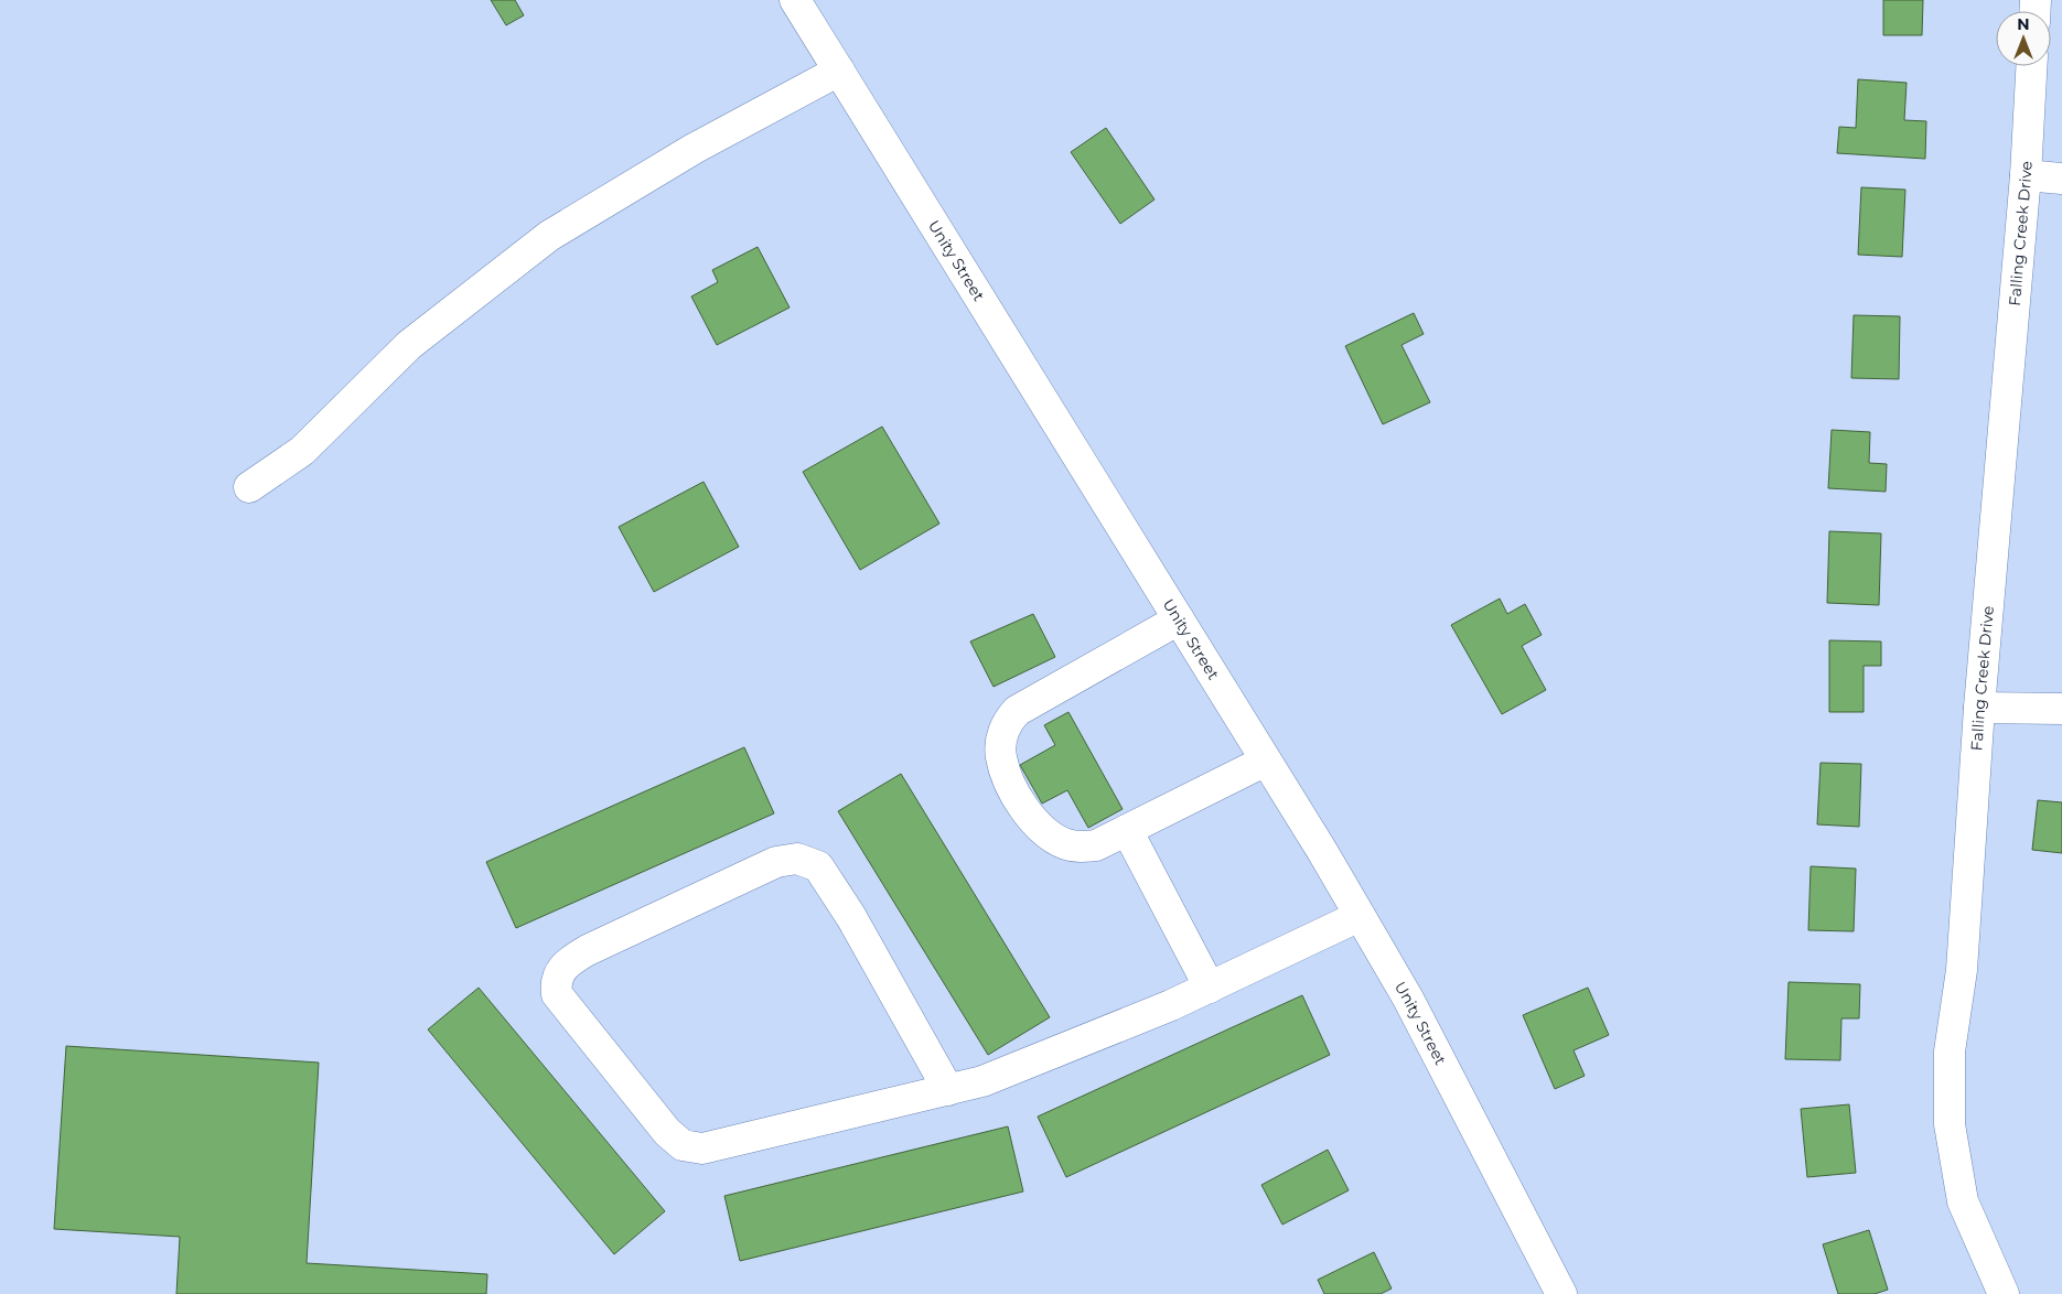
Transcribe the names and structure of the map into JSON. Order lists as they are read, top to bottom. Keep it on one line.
{"streets":{"street":["Falling Creek Drive","Unity Street"]},"north":"top"}
